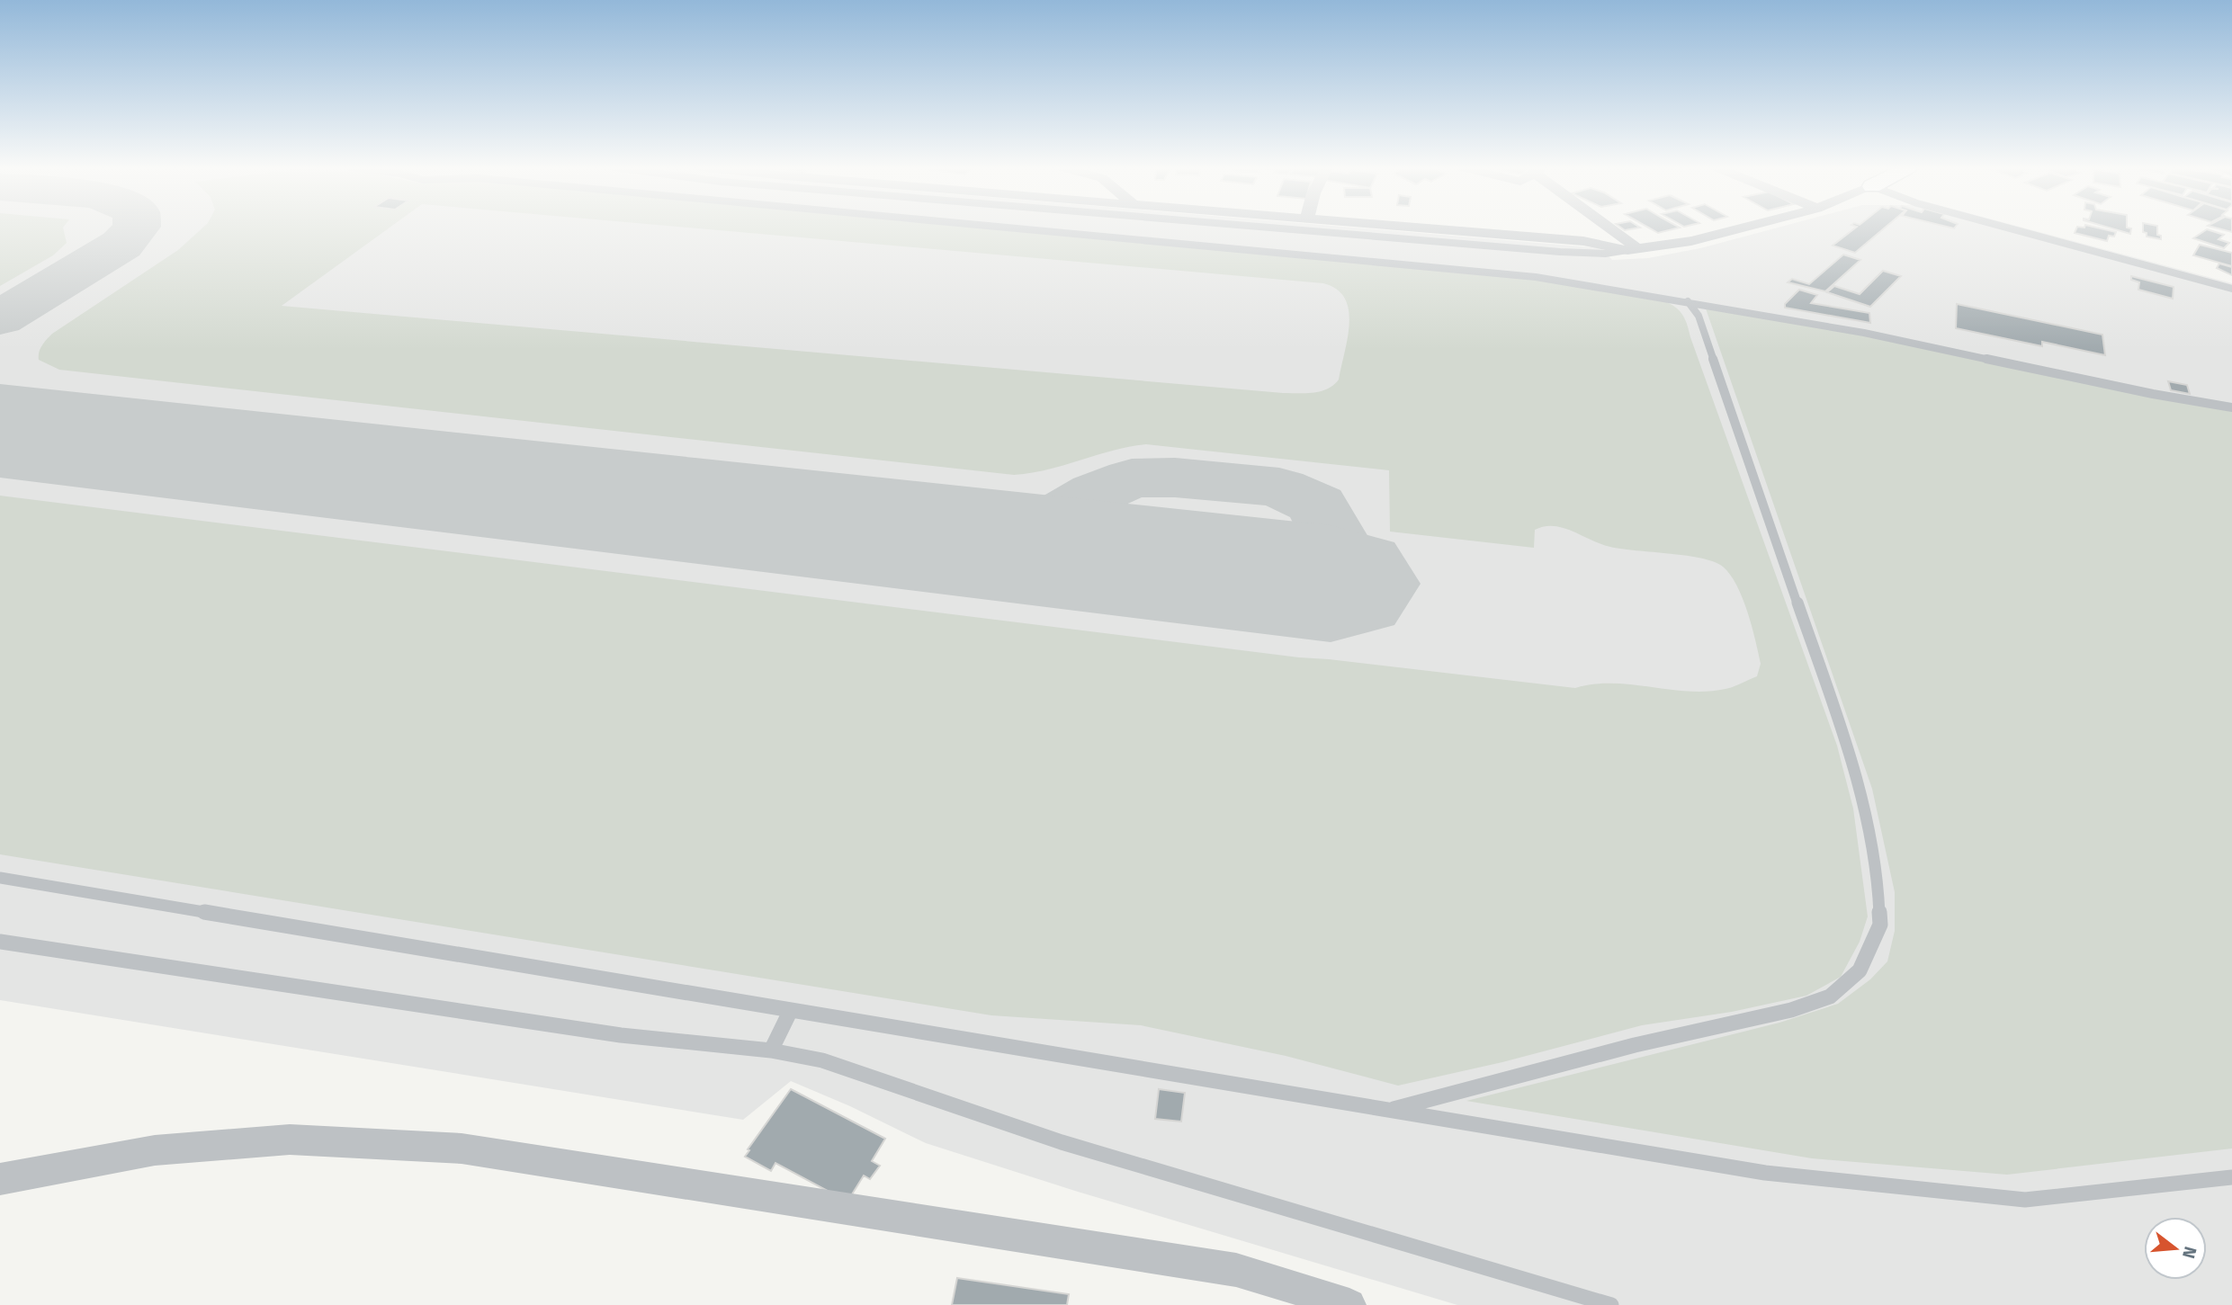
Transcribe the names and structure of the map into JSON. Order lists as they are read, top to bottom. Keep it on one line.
{"north":"right"}
